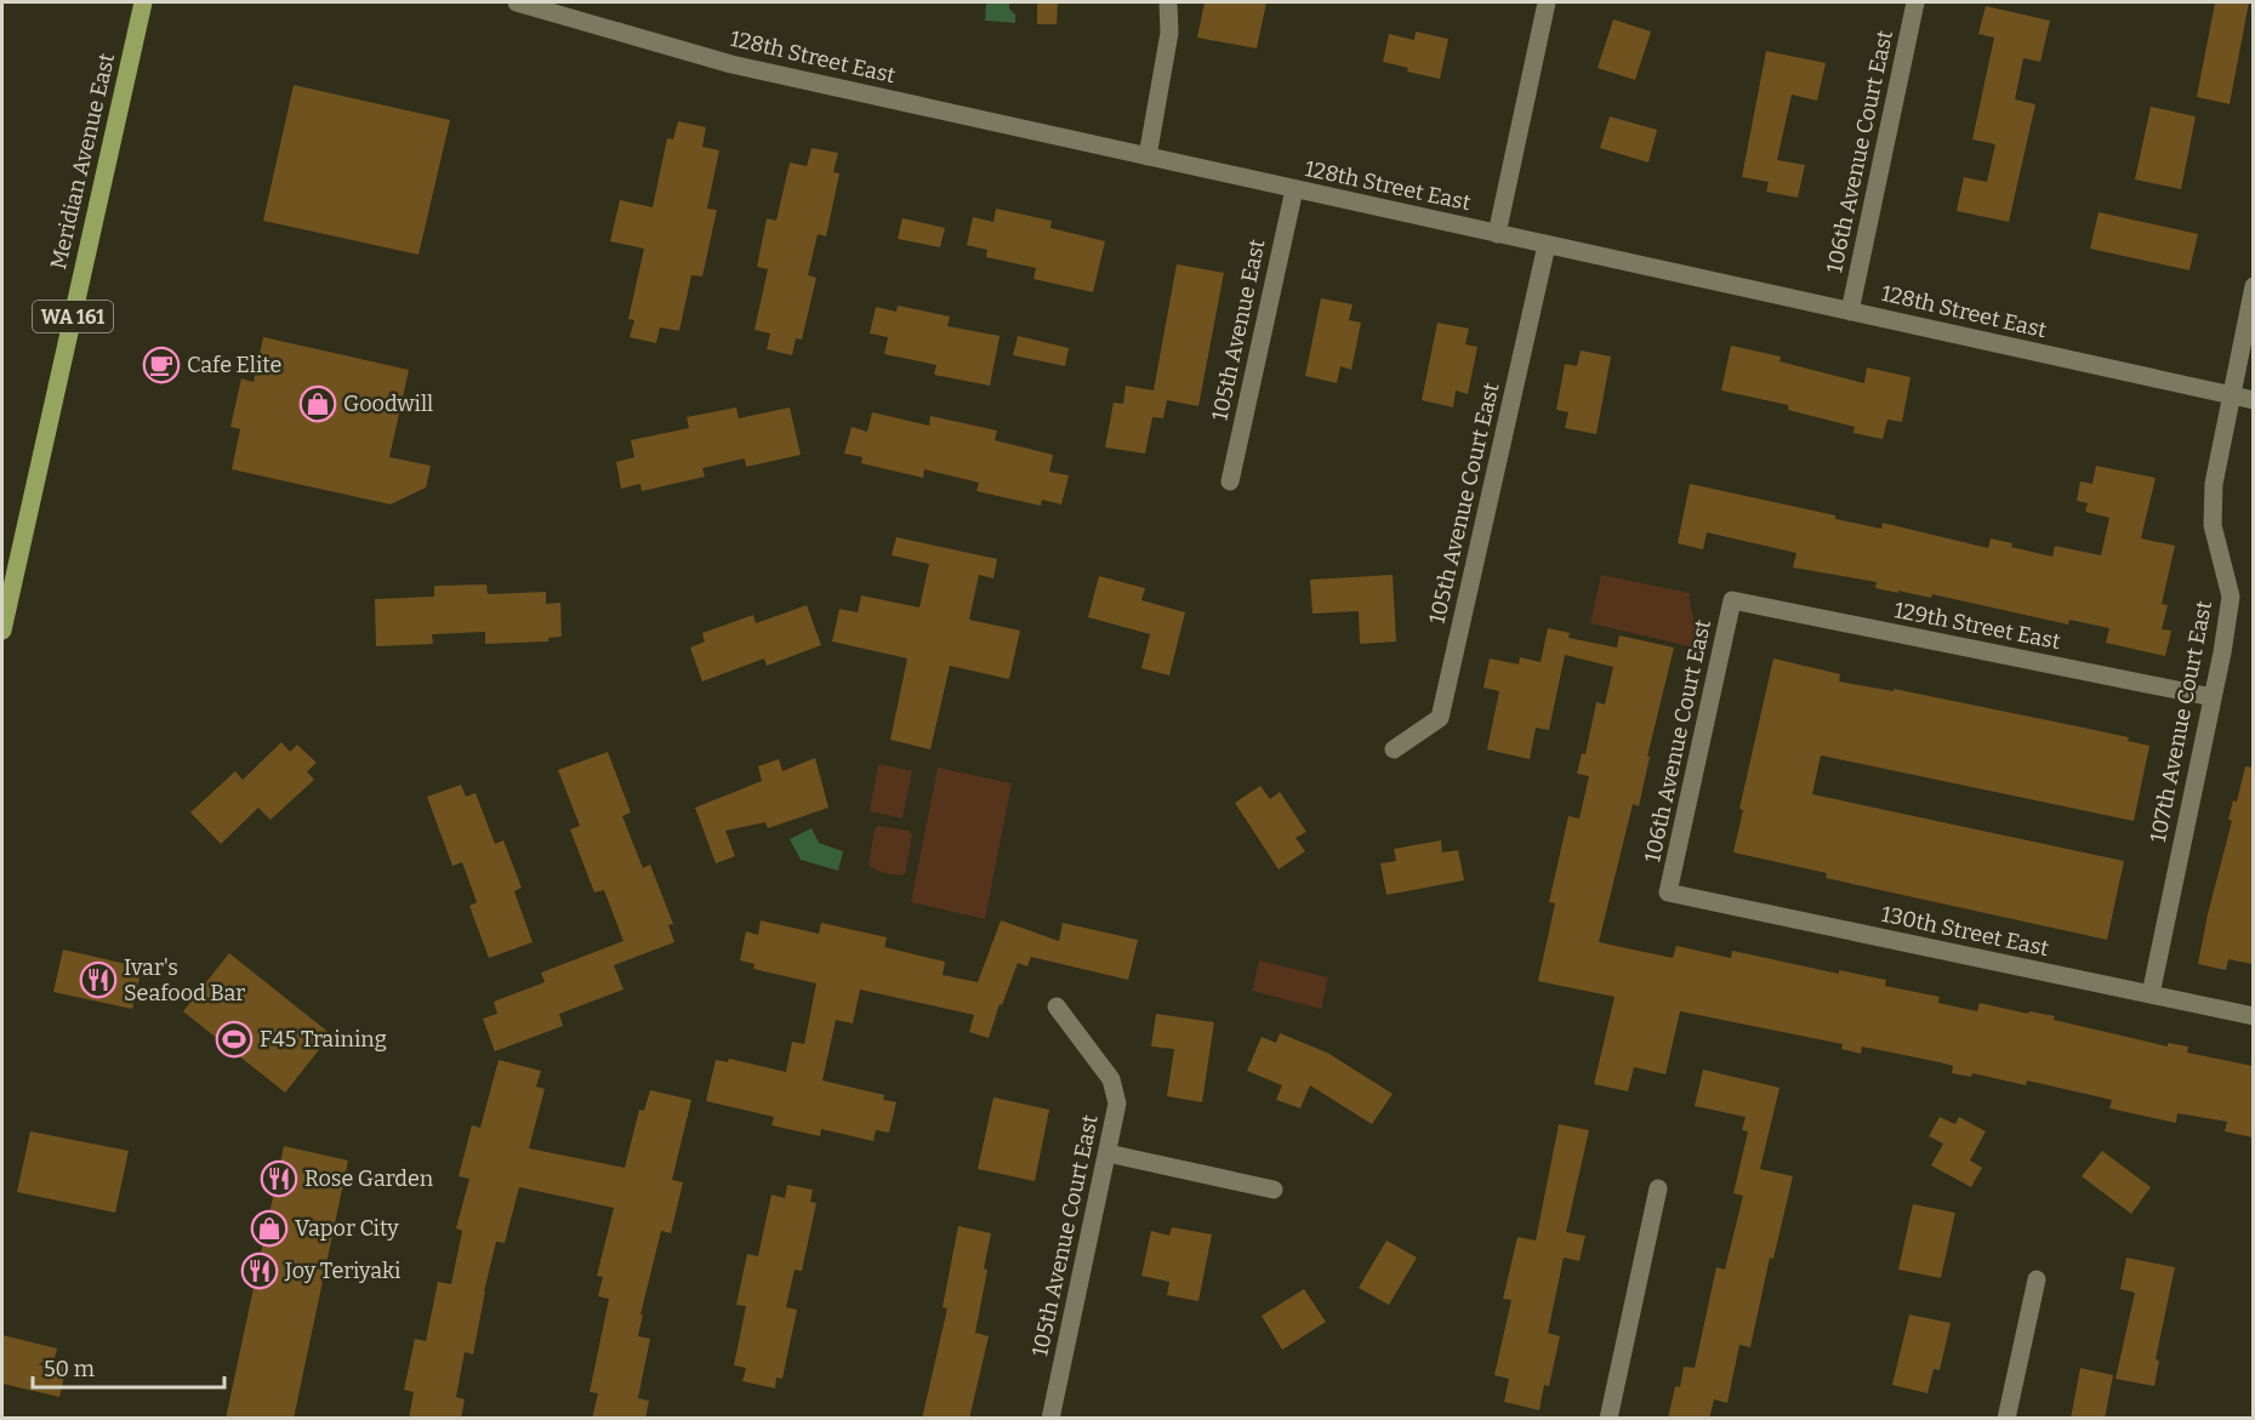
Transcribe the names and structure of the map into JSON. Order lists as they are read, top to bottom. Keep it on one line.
{"streets":{"main road":["Meridian Avenue East","WA 161"],"street":["128th Street East","106th Avenue Court East","105th Avenue East","105th Avenue Court East","129th Street East","107th Avenue Court East","130th Street East"]},"crossings":[["128th Street East","106th Avenue Court East"],["128th Street East","105th Avenue East"],["128th Street East","105th Avenue Court East"],["128th Street East","107th Avenue Court East"],["106th Avenue Court East","129th Street East"],["106th Avenue Court East","130th Street East"],["129th Street East","107th Avenue Court East"],["107th Avenue Court East","130th Street East"]],"places":{"cafe":["Cafe Elite"],"shop":["Goodwill","Vapor City"],"restaurant":["Ivar's Seafood Bar","Rose Garden","Joy Teriyaki"],"sports":["F45 Training"]},"scale_bar":"50 m"}
